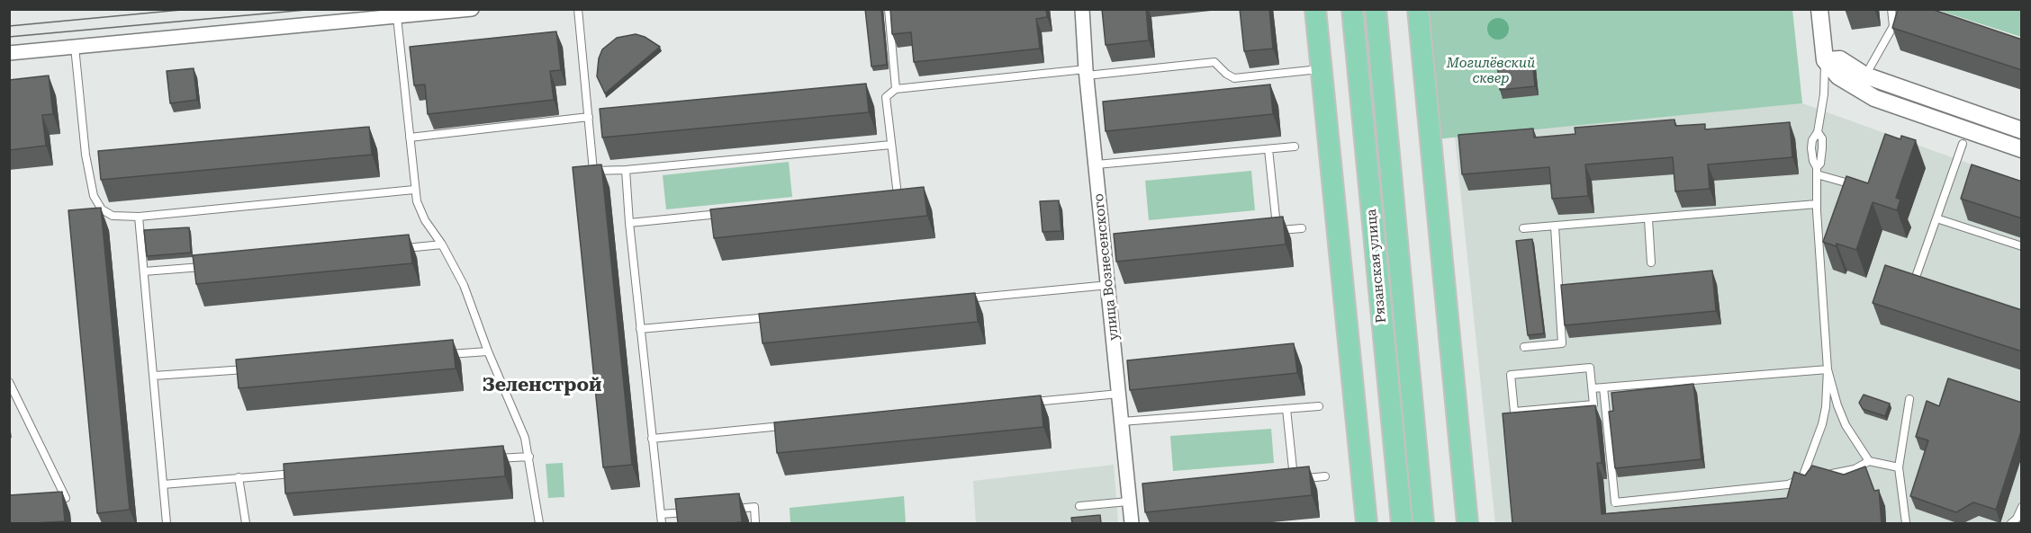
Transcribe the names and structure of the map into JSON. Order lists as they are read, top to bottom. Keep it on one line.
{"streets":{"main road":["Рязанская улица"],"street":["улица Вознесенского"]},"districts":["Зеленстрой"],"parks":["Могилёвский сквер"]}
